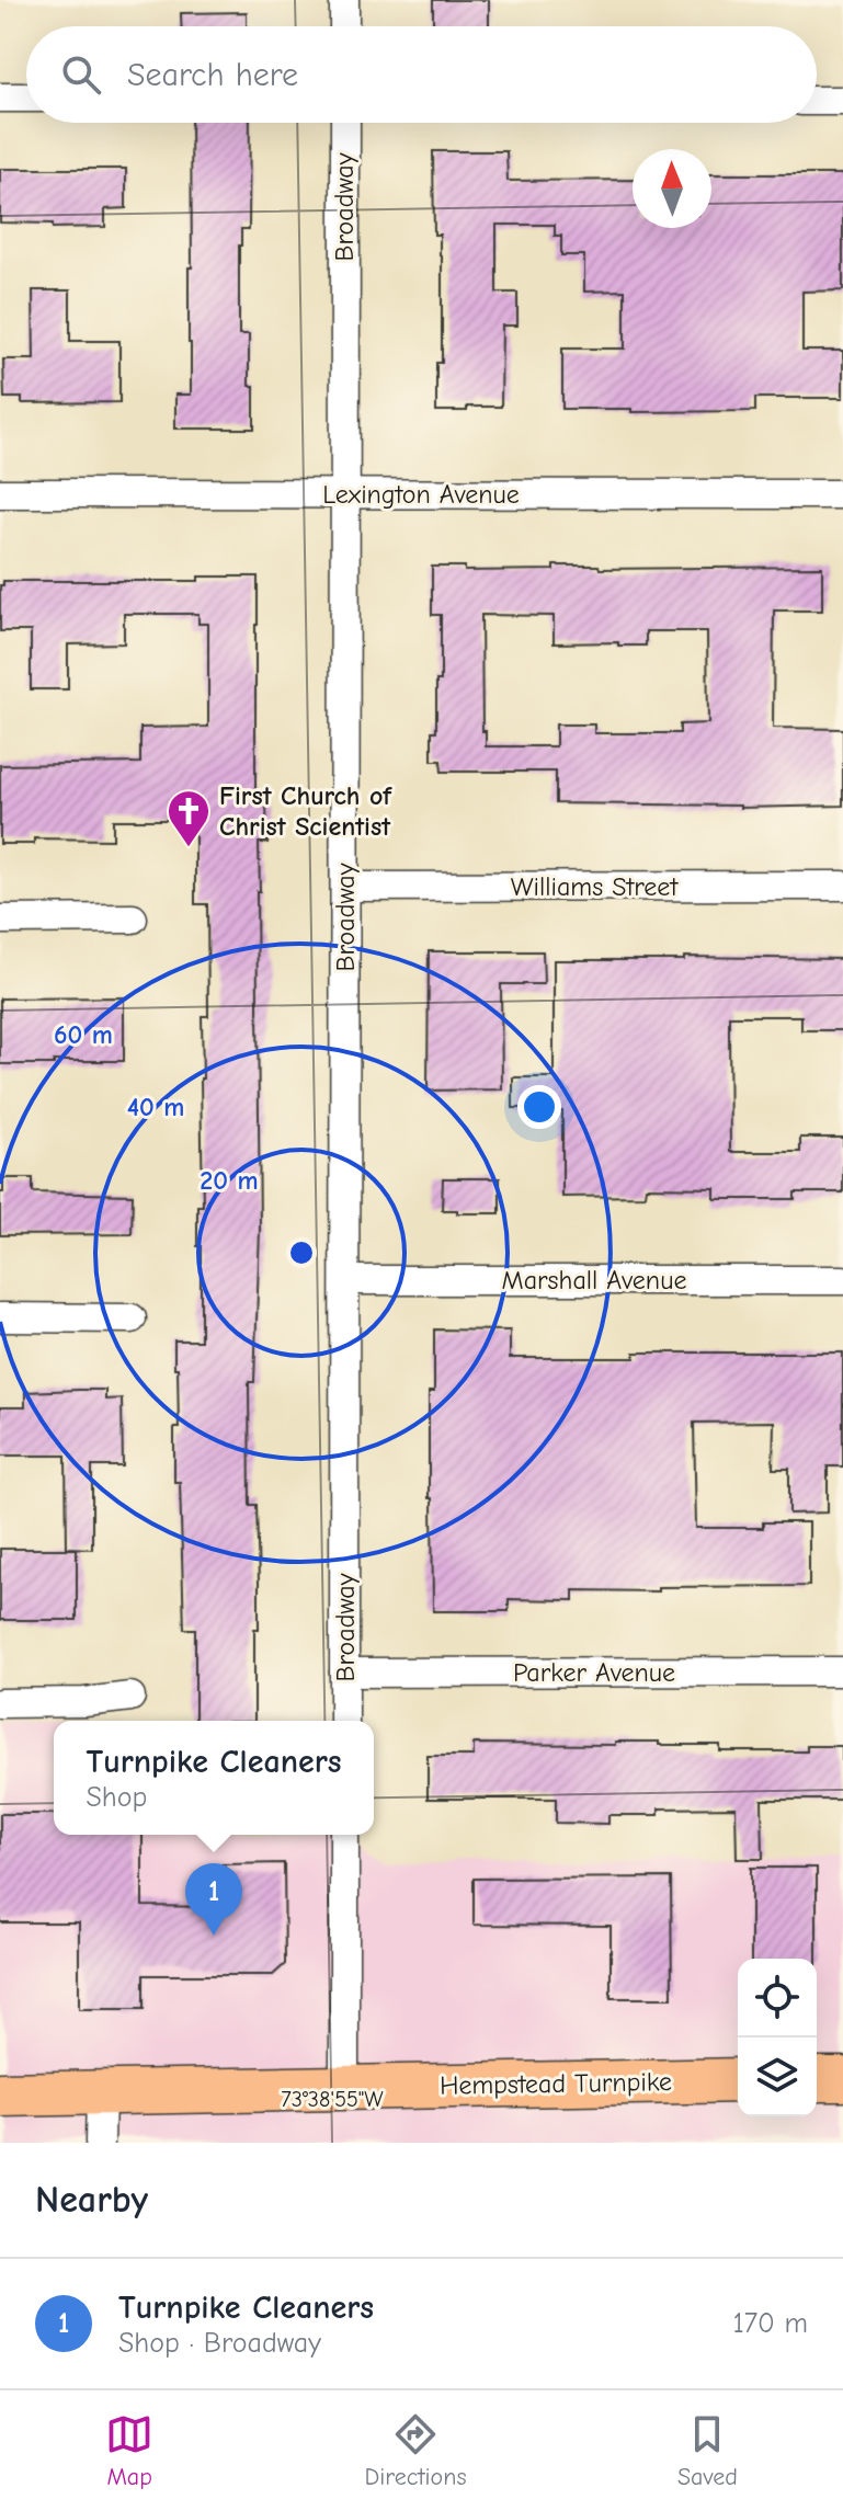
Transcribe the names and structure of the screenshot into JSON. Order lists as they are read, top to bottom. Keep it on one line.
{"streets":{"main road":["Hempstead Turnpike"],"street":["Broadway","Lexington Avenue","Williams Street","Marshall Avenue","Parker Avenue"]},"crossings":[["Broadway","Lexington Avenue"],["Broadway","Williams Street"],["Broadway","Marshall Avenue"],["Broadway","Parker Avenue"]],"places":{"church":["First Church of Christ Scientist"]},"north":"top","page":{"search":"Search here","popup":["Turnpike Cleaners","Shop"],"pins":"1","heading":"Nearby","list":[{"mark":"1","name":"Turnpike Cleaners","note":"Shop · Broadway","value":"170 m"}],"nav":["Map","Directions","Saved"]},"coordinates":["73°38'55\"W"],"rings":["60 m","40 m","20 m"]}
